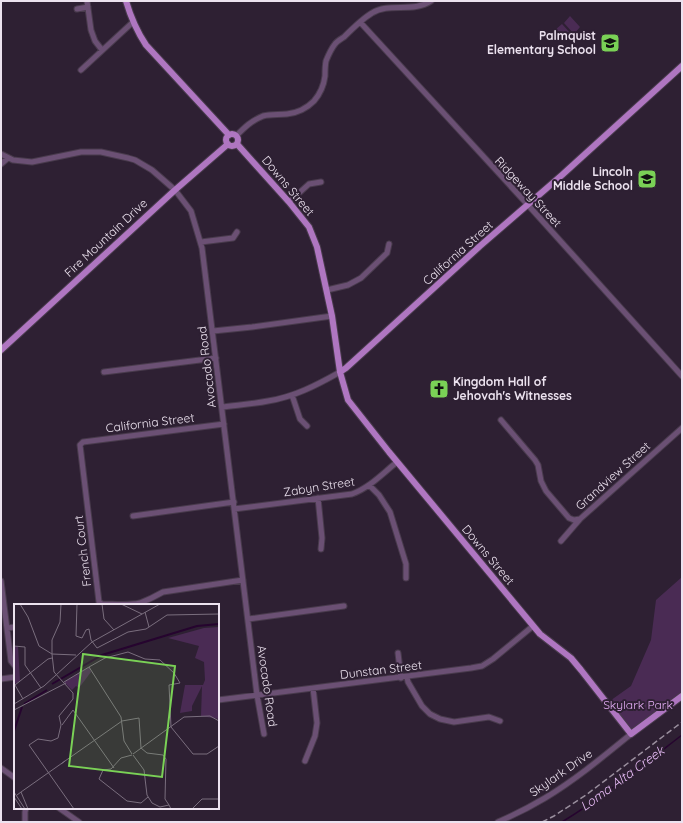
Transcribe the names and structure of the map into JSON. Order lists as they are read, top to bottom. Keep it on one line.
{"streets":{"main road":["Downs Street","Fire Mountain Drive","California Street"],"street":["Ridgeway Street","Avocado Road","Grandview Street","Zabyn Street","French Court","Dunstan Street","Skylark Drive"]},"crossings":[["Downs Street","Fire Mountain Drive"],["Downs Street","California Street"],["Downs Street","Zabyn Street"],["Downs Street","Dunstan Street"],["Downs Street","Skylark Drive"],["Ridgeway Street","California Street"],["Fire Mountain Drive","Avocado Road"],["California Street","Avocado Road"],["California Street","French Court"],["Avocado Road","Zabyn Street"],["Avocado Road","French Court"],["Avocado Road","Dunstan Street"]],"water":["Loma Alta Creek"],"parks":["Skylark Park"],"places":{"school or university":["Palmquist Elementary School","Lincoln Middle School"],"church":["Kingdom Hall of Jehovah's Witnesses"]}}
